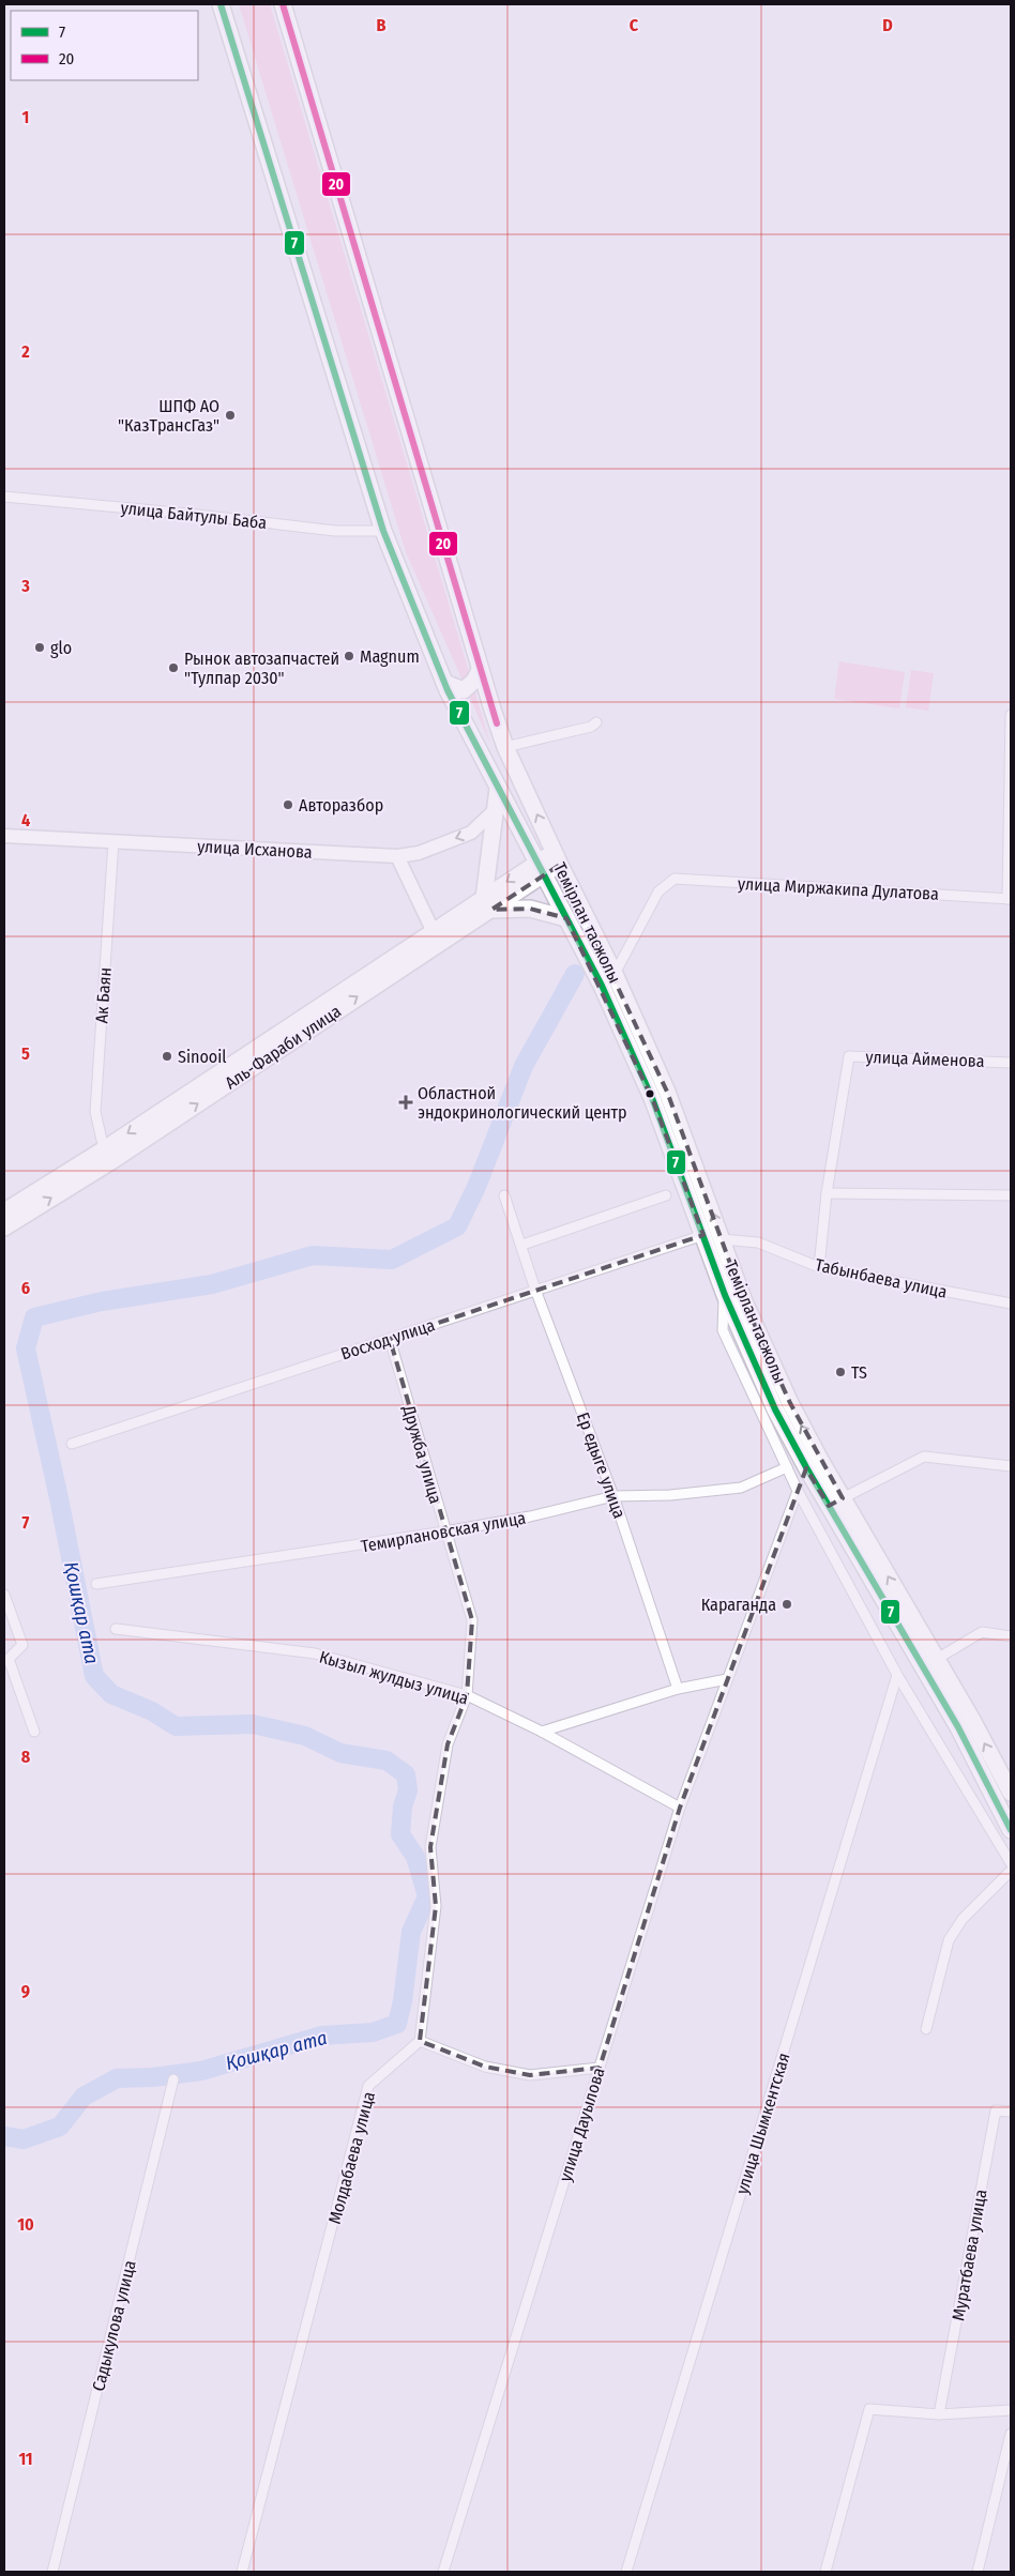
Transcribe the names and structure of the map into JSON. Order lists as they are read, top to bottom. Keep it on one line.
{"streets":{"main road":["улица Исханова","Темірлан тасжолы","Аль-Фараби улица"],"street":["улица Байтулы Баба","улица Миржакипа Дулатова","Ак Баян","улица Айменова","Табынбаева улица","Восход улица","Дружба улица","Ер едыге улица","Темирлановская улица","Кызыл жулдыз улица","улица Шымкентская","улица Дауылова","Молдабаева улица","Муратбаева улица","Садыкулова улица"]},"crossings":[["улица Байтулы Баба","Темірлан тасжолы"],["улица Исханова","Ак Баян"],["улица Миржакипа Дулатова","Темірлан тасжолы"],["Темірлан тасжолы","Аль-Фараби улица"],["Темірлан тасжолы","Табынбаева улица"],["Темірлан тасжолы","Восход улица"],["Ак Баян","Аль-Фараби улица"],["улица Айменова","Табынбаева улица"],["Восход улица","Дружба улица"],["Восход улица","Ер едыге улица"],["Дружба улица","Темирлановская улица"],["Дружба улица","Кызыл жулдыз улица"],["Ер едыге улица","Темирлановская улица"],["Кызыл жулдыз улица","улица Дауылова"]],"water":["Қошқар ата"],"places":{"other":["ШПФ АО \"КазТрансГаз\"","glo","Magnum","Рынок автозапчастей \"Тулпар 2030\"","Авторазбор","Sinooil","TS","Караганда"],"health":["Областной эндокринологический центр"]},"lines":["transit line 7","transit line 20"],"legend":["7","20"],"grid":{"columns":["B","C","D"],"rows":["1","2","3","4","5","6","7","8","9","10","11"]}}
